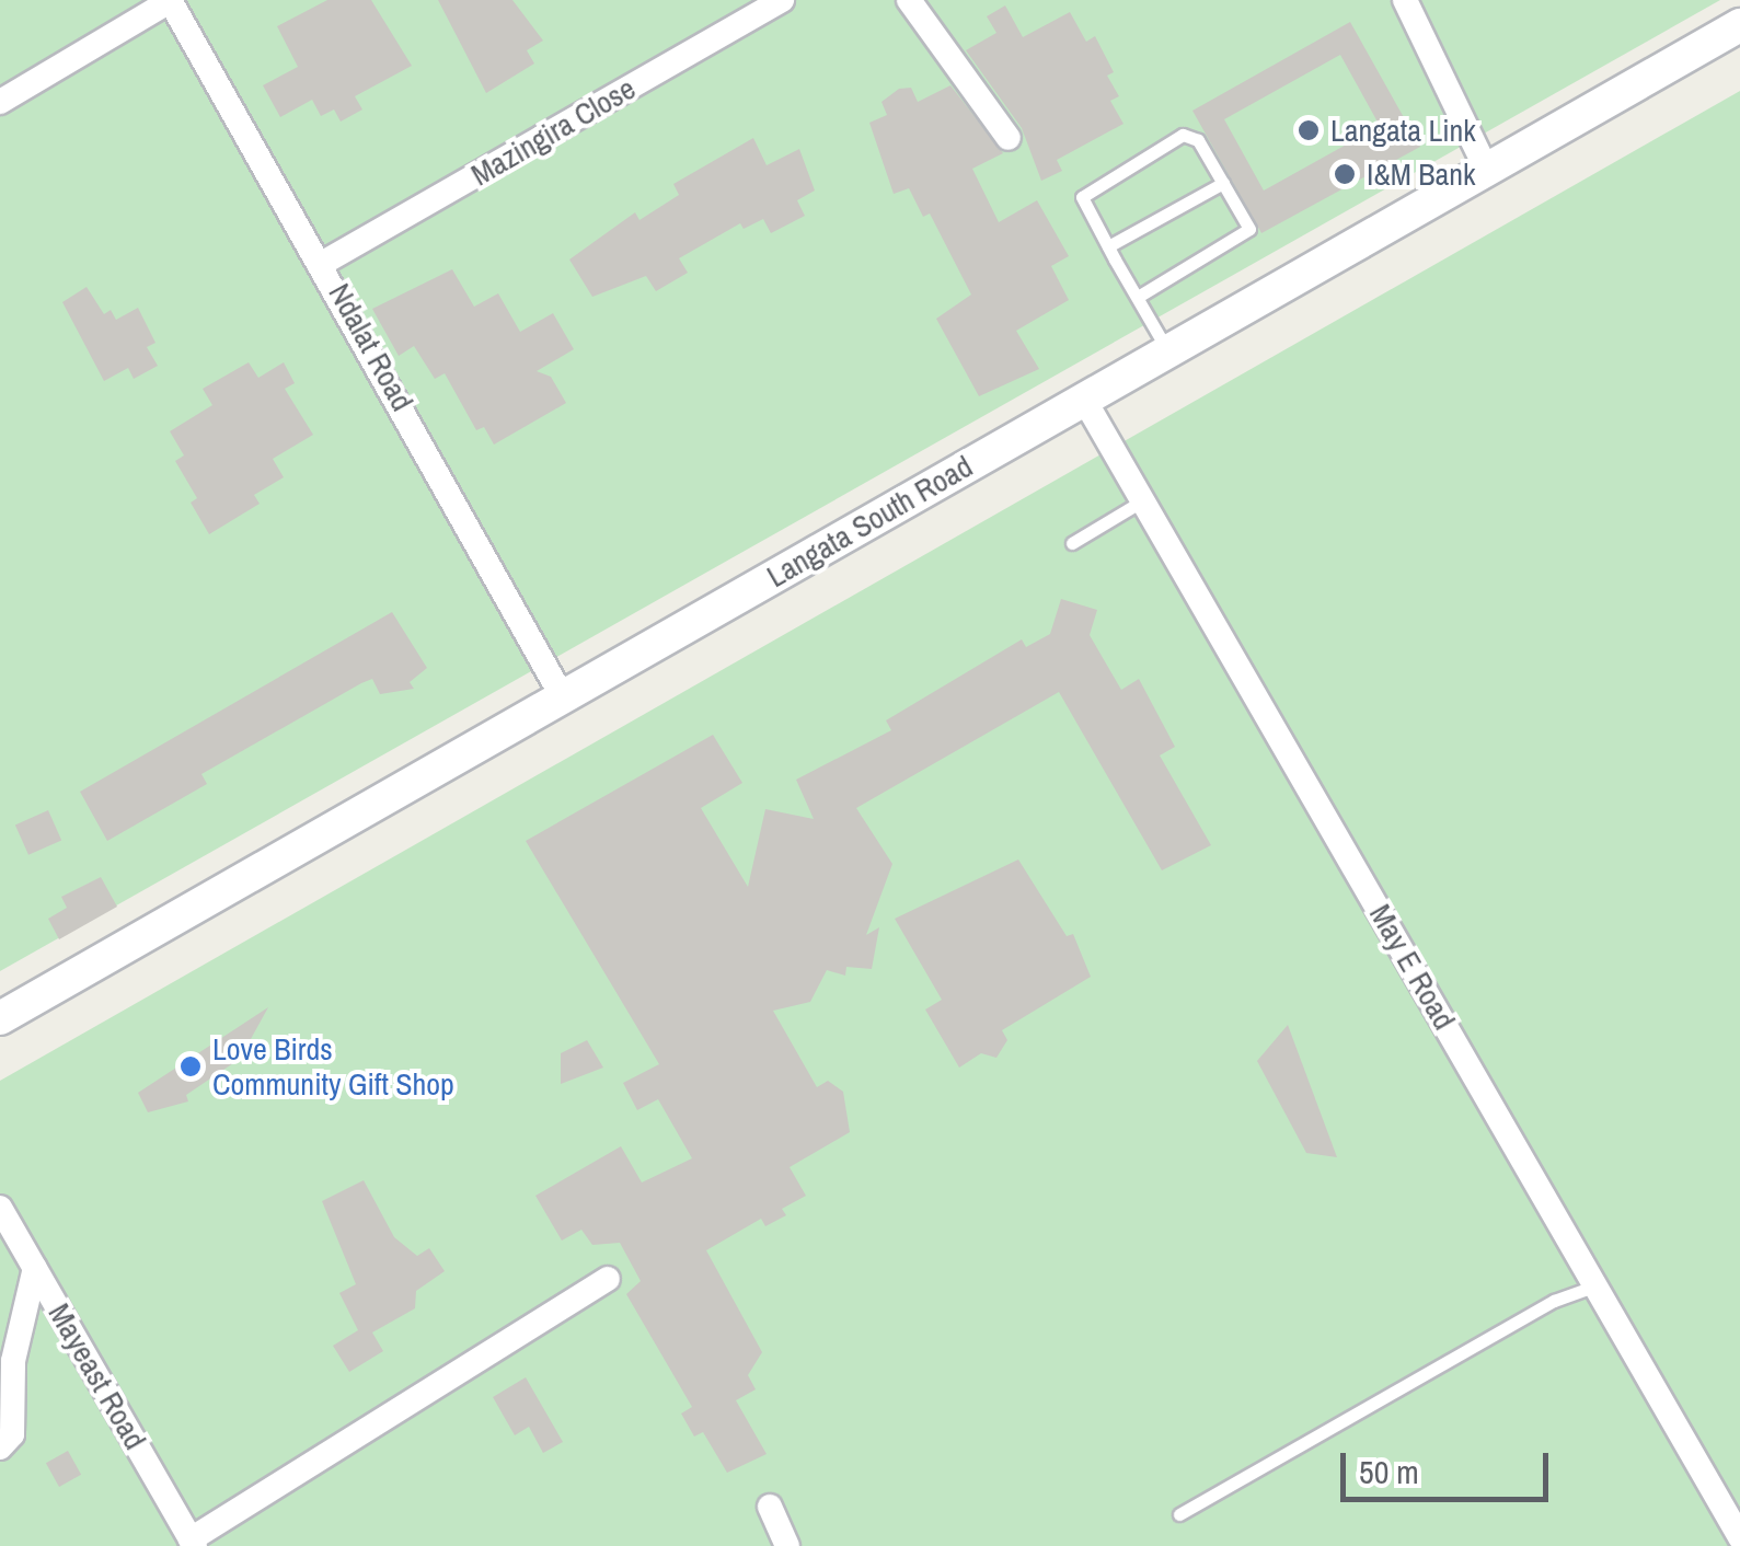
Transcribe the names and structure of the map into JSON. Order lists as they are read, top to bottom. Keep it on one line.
{"streets":{"street":["Mazingira Close","Ndalat Road","Langata South Road","May E Road","Mayeast Road"]},"crossings":[["Mazingira Close","Ndalat Road"],["Ndalat Road","Langata South Road"],["Langata South Road","May E Road"]],"places":["Langata Link","I&M Bank","Love Birds Community Gift Shop"],"scale_bar":"50 m"}
